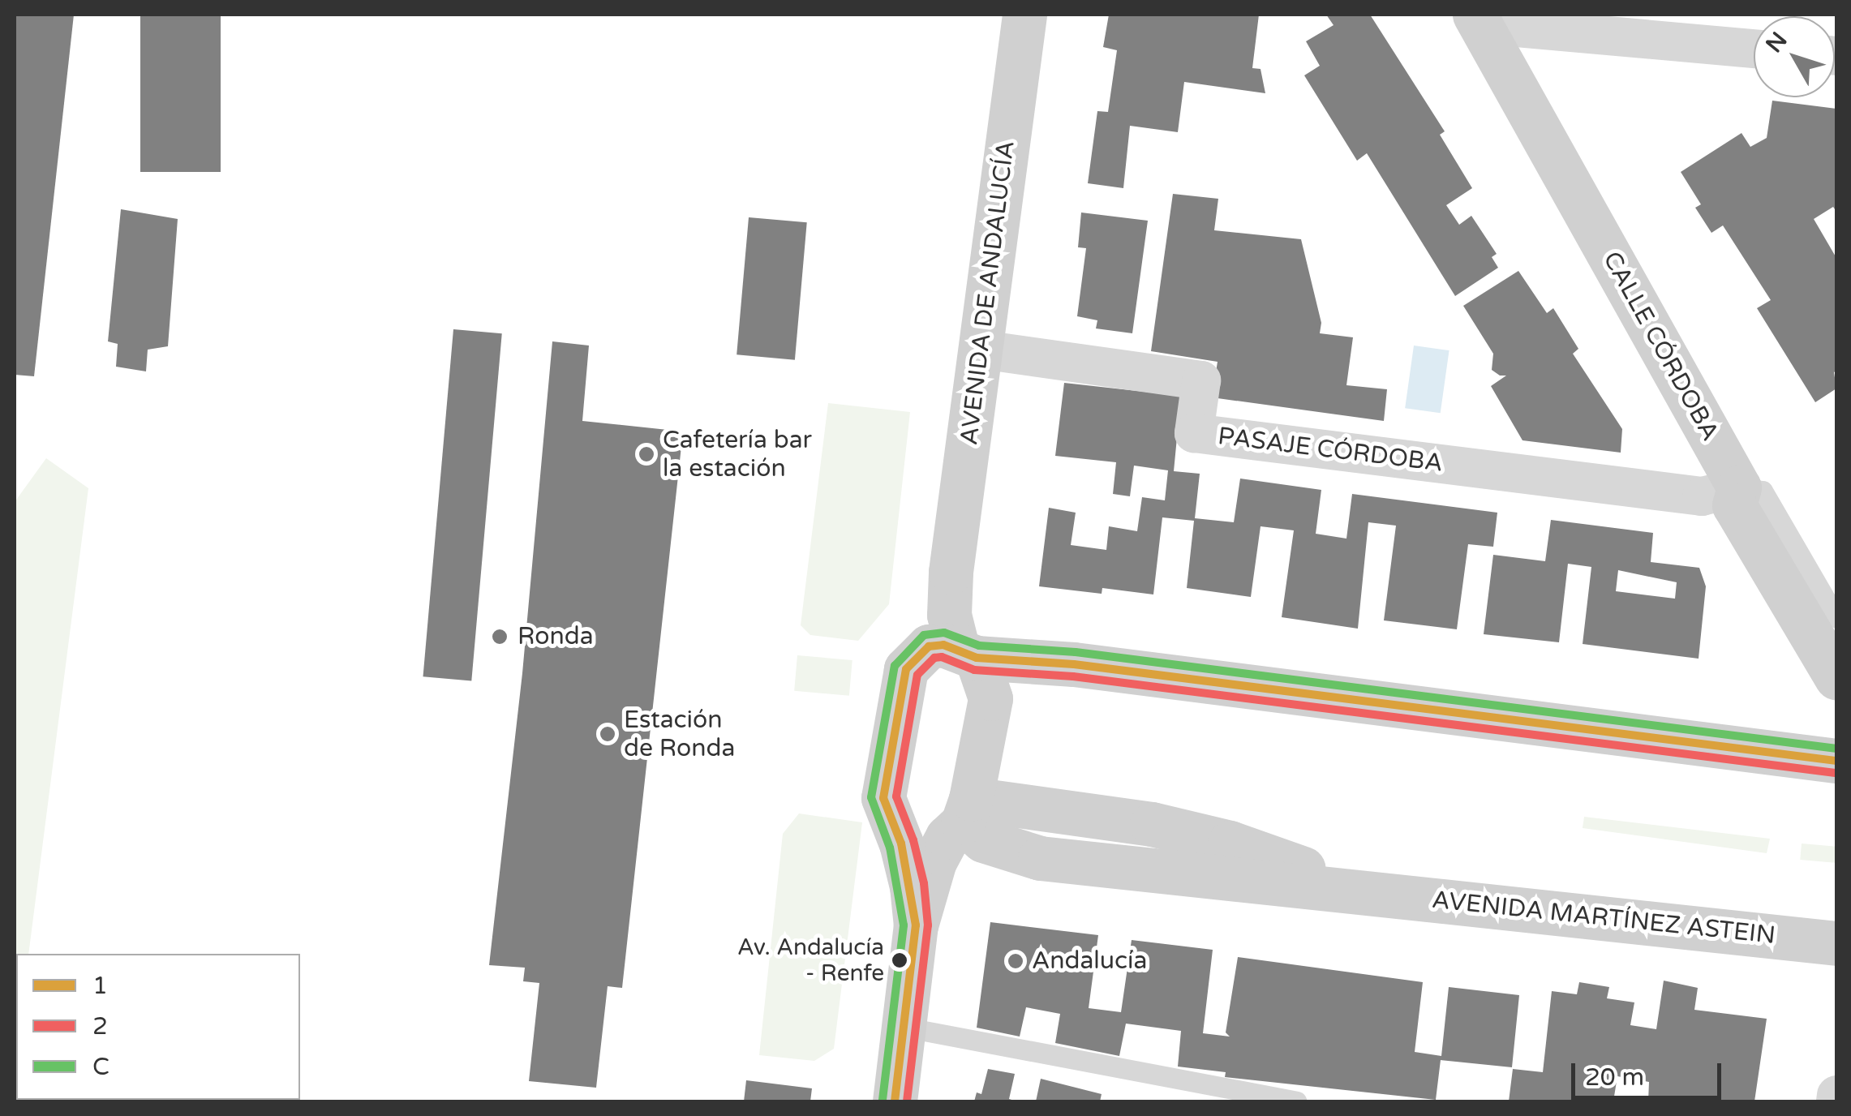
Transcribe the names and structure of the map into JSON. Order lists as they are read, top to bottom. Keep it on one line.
{"streets":{"main road":["AVENIDA DE ANDALUCÍA","CALLE CÓRDOBA","AVENIDA MARTÍNEZ ASTEIN"],"street":["PASAJE CÓRDOBA"]},"crossings":[["AVENIDA DE ANDALUCÍA","PASAJE CÓRDOBA"],["AVENIDA DE ANDALUCÍA","AVENIDA MARTÍNEZ ASTEIN"],["CALLE CÓRDOBA","PASAJE CÓRDOBA"]],"places":["Cafetería bar la estación","Ronda","Estación de Ronda","Av. Andalucía - Renfe","Andalucía"],"lines":["transit line C","transit line 1","transit line 2"],"legend":["1","2","C"],"scale_bar":"20 m","north":"top left"}
